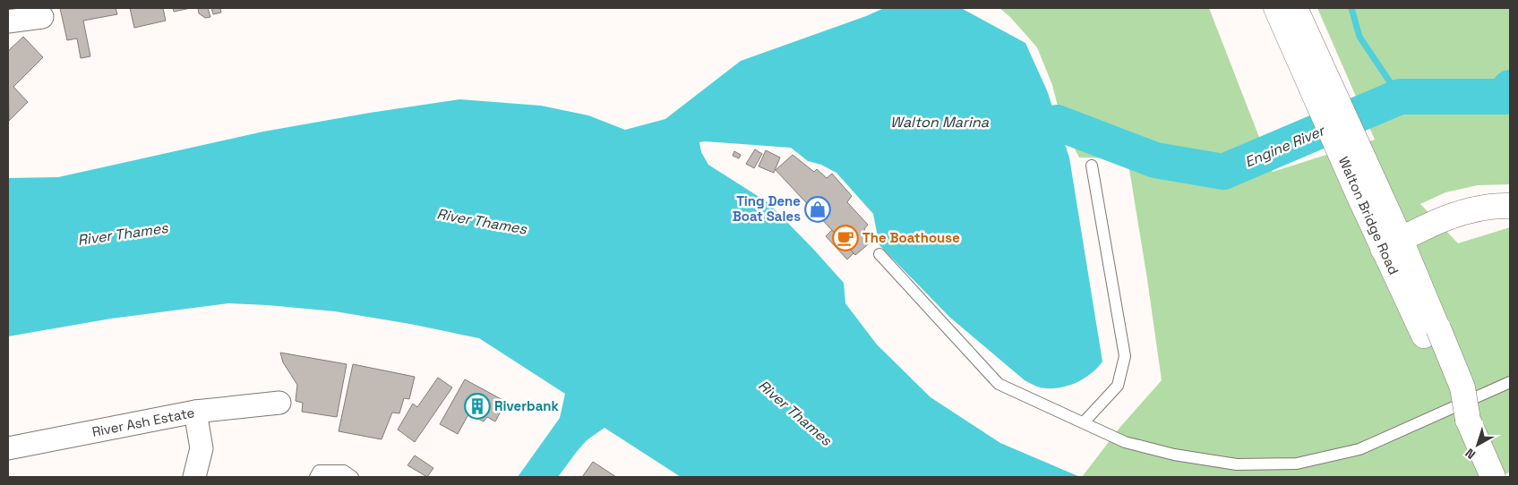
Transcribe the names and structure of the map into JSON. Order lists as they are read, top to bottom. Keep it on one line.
{"streets":{"main road":["Walton Bridge Road"],"street":["River Ash Estate"]},"water":["Walton Marina","Engine River","River Thames"],"places":{"shop":["Ting Dene Boat Sales"],"cafe":["The Boathouse"],"building":["Riverbank"]},"north":"bottom left"}
